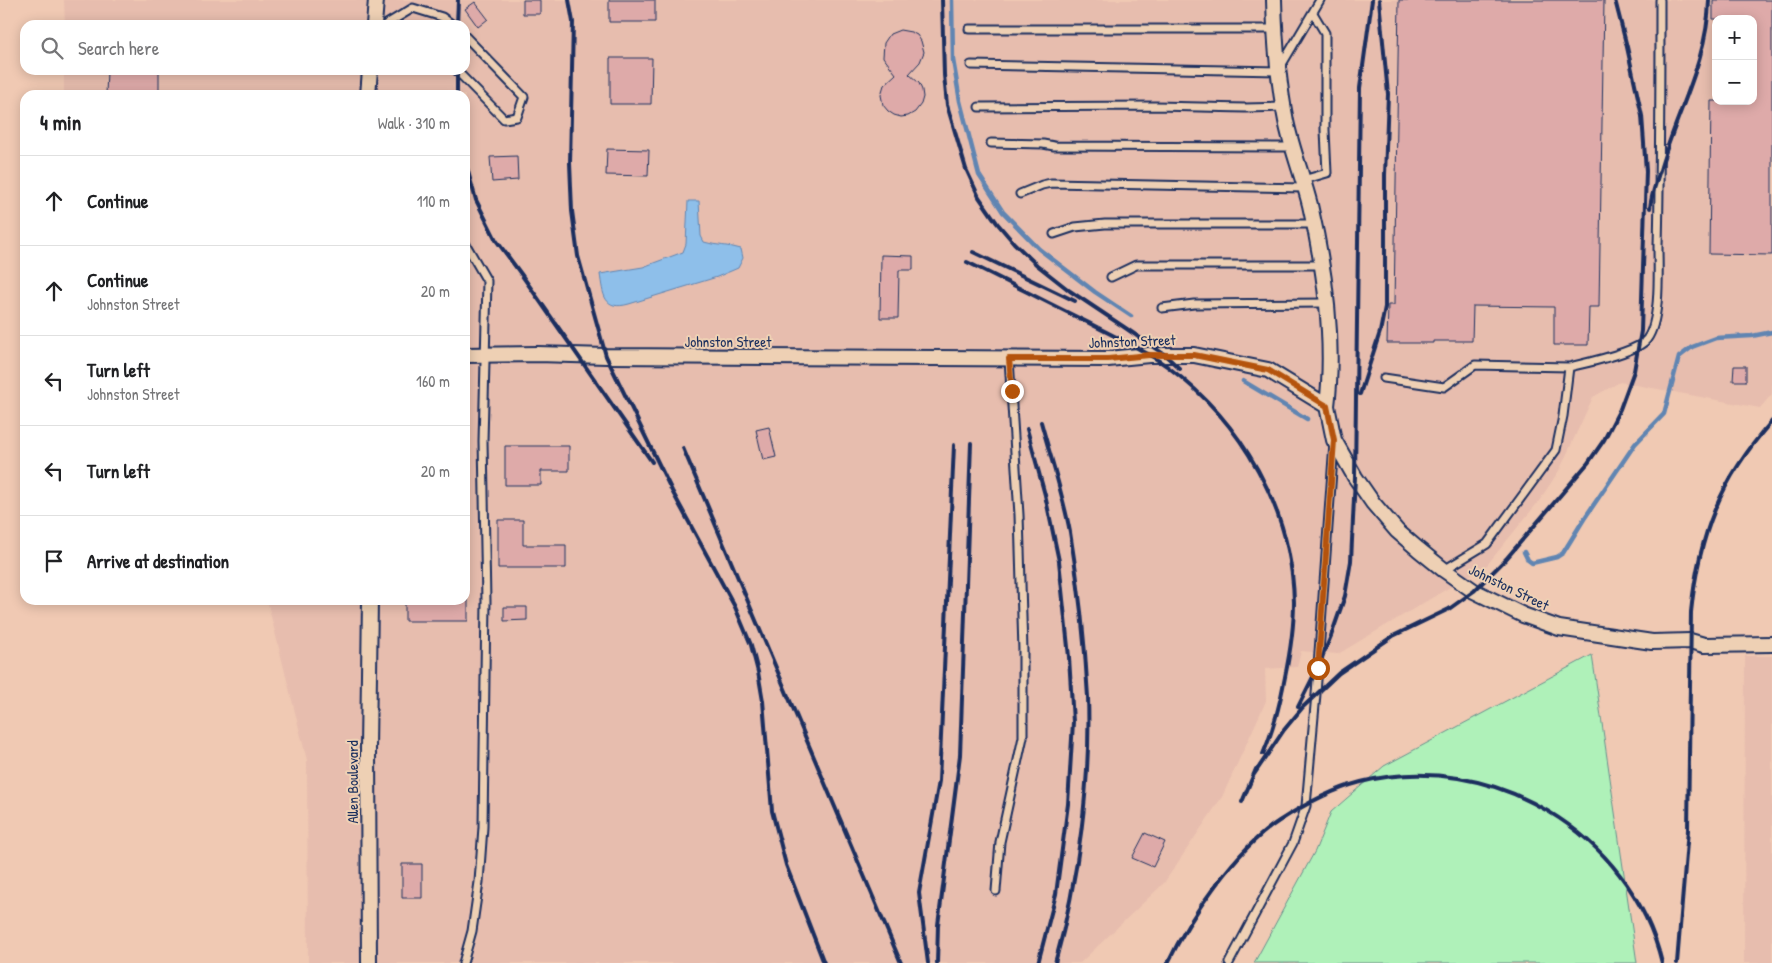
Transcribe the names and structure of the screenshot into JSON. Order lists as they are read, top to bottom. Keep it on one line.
{"streets":{"street":["Johnston Street","Allen Boulevard"]},"page":{"map_buttons":["+","−"],"search":"Search here","heading":["4 min","Walk · 310 m"],"list":[["Continue","110 m"],["Continue","Johnston Street","20 m"],["Turn left","Johnston Street","160 m"],["Turn left","20 m"],"Arrive at destination"]}}
